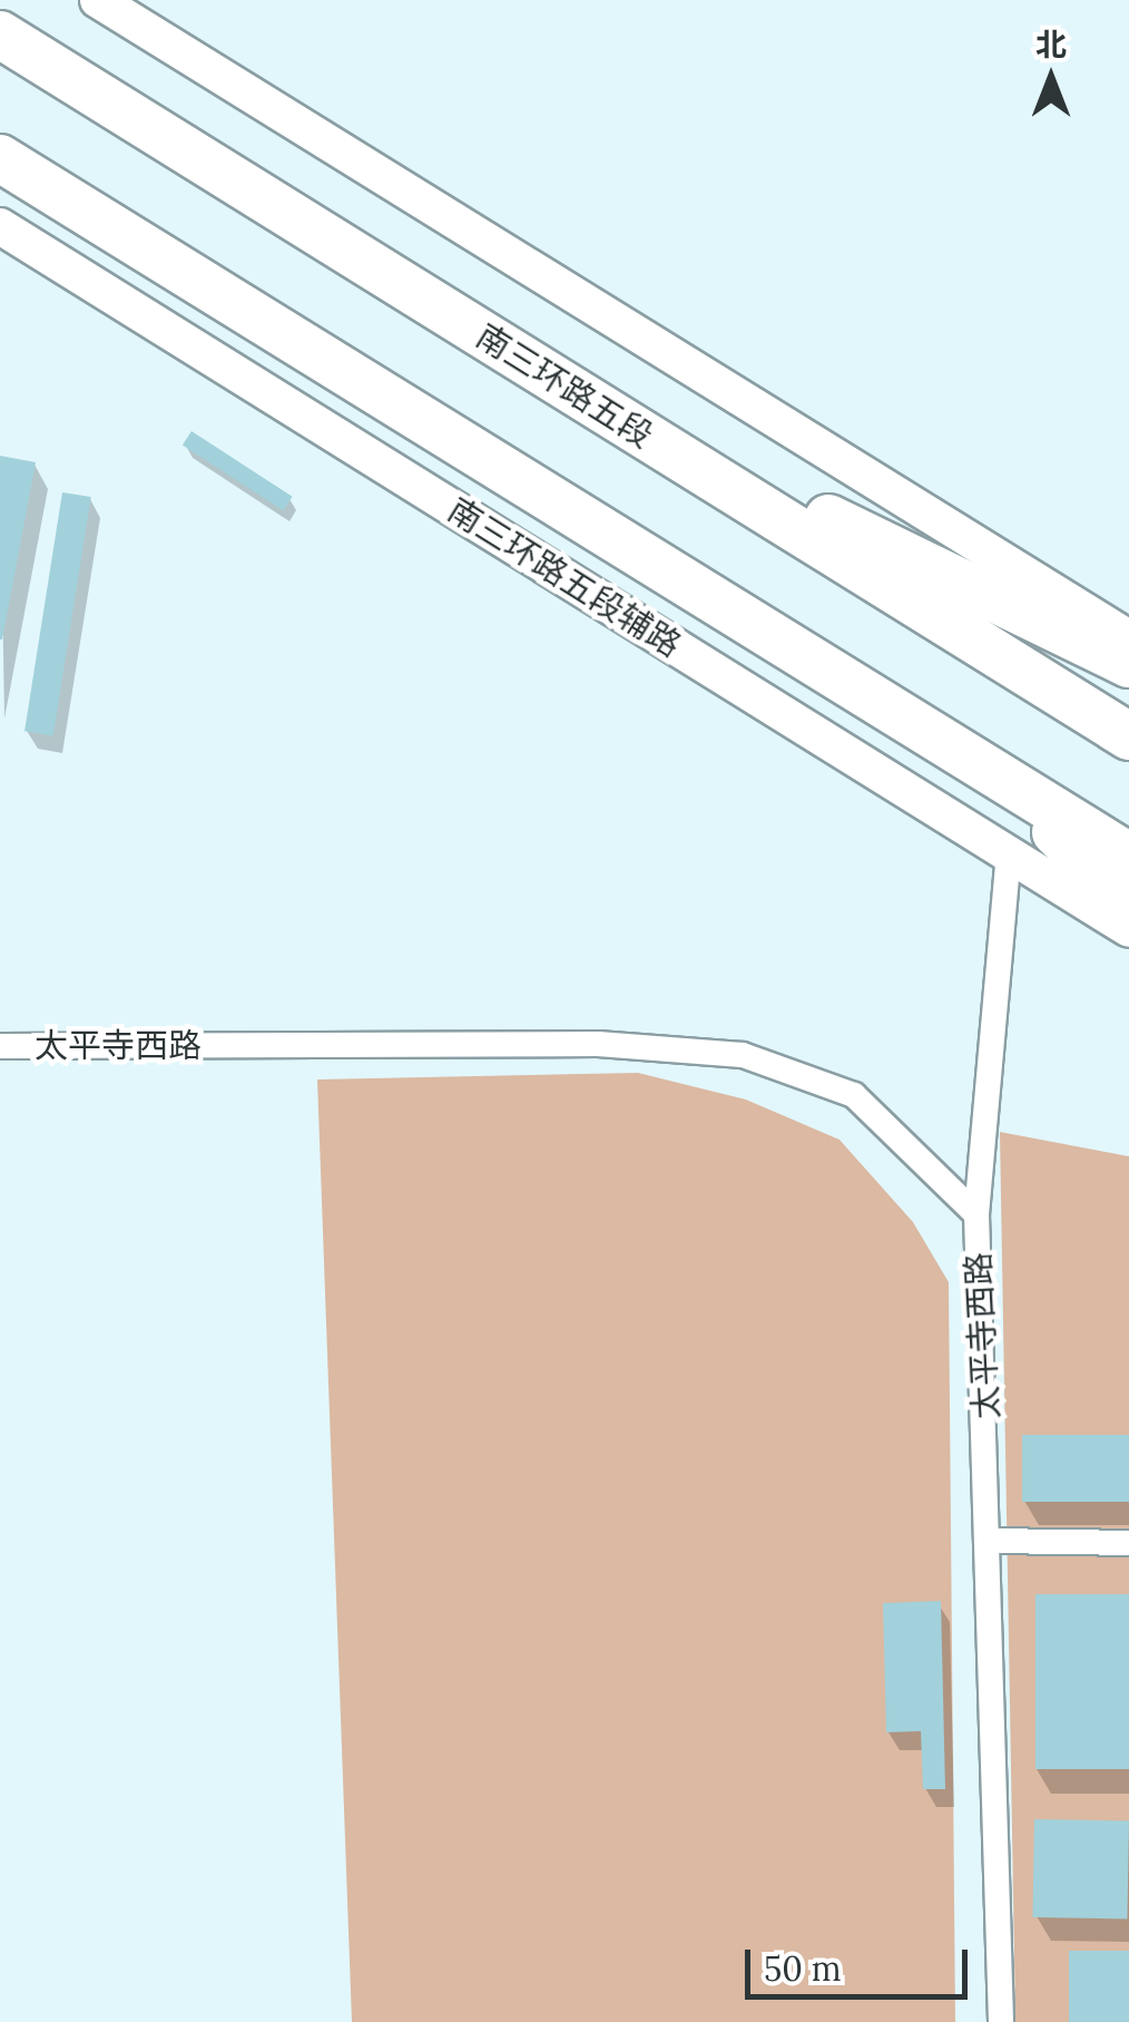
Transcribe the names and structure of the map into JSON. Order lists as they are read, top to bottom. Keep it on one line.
{"streets":{"highway":["南三环路五段"],"main road":["南三环路五段辅路"],"street":["太平寺西路"]},"scale_bar":"50 m","north":"top"}
